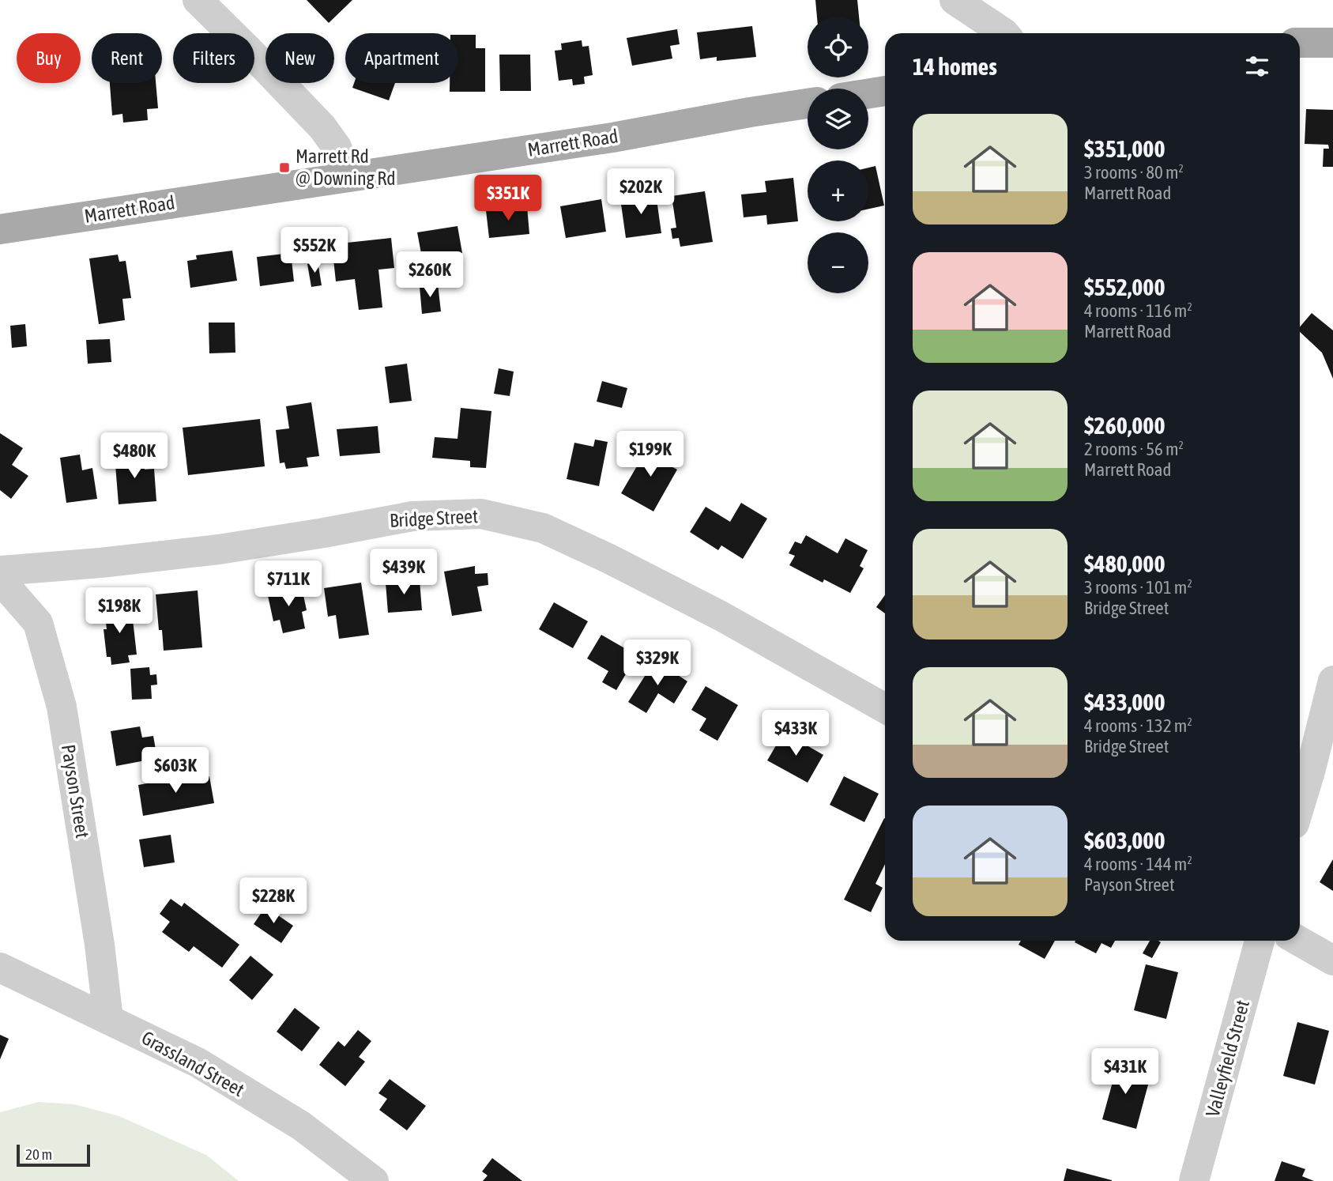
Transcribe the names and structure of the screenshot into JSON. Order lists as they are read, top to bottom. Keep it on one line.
{"streets":{"main road":["Marrett Road"],"street":["Bridge Street","Payson Street","Valleyfield Street","Grassland Street"]},"crossings":[["Payson Street","Grassland Street"]],"places":{"transit":["Marrett Rd @ Downing Rd"]},"scale_bar":"20 m","page":{"map_buttons":["+","−"],"chip":["Buy","Rent","Filters","New","Apartment"],"heading":"14 homes","list":[{"name":"$351,000","note":"3 rooms · 80 m² · Marrett Road"},{"name":"$552,000","note":"4 rooms · 116 m² · Marrett Road"},{"name":"$260,000","note":"2 rooms · 56 m² · Marrett Road"},{"name":"$480,000","note":"3 rooms · 101 m² · Bridge Street"},{"name":"$433,000","note":"4 rooms · 132 m² · Bridge Street"},{"name":"$603,000","note":"4 rooms · 144 m² · Payson Street"}],"price":["$202K","$351K","$552K","$260K","$199K","$480K","$439K","$711K","$198K","$329K","$433K","$603K","$228K","$431K"],"scale":"20 m"}}
